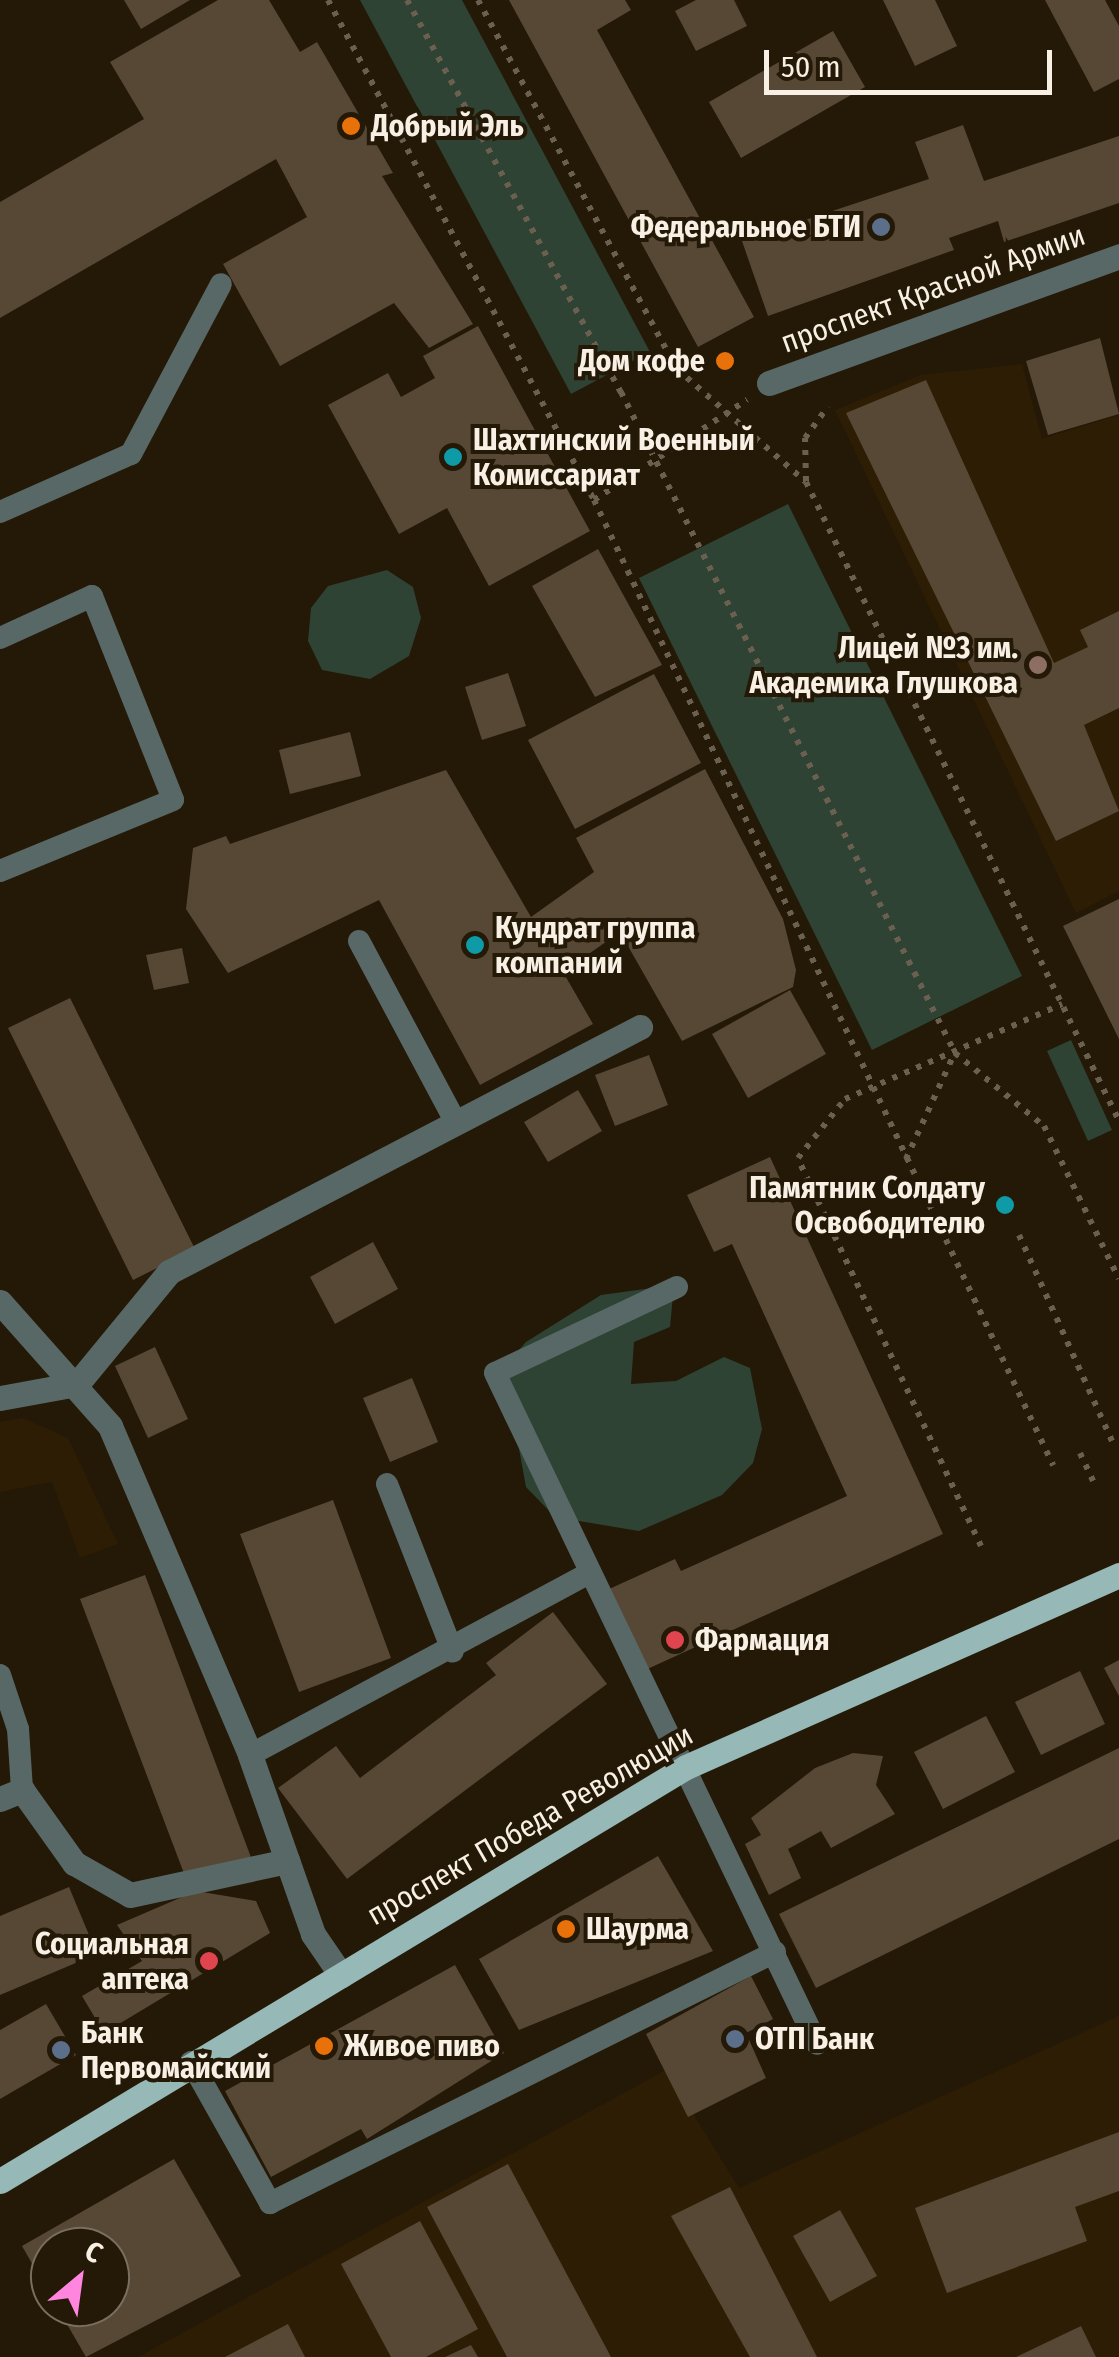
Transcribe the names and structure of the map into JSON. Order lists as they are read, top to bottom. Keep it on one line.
{"streets":{"main road":["проспект Победа Революции"],"street":["проспект Красной Армии"]},"places":["Добрый Эль","Федеральное БТИ","Дом кофе","Шахтинский Военный Комиссариат","Лицей №3 им. Академика Глушкова","Кундрат группа компаний","Памятник Солдату Освободителю","Фармация","Шаурма","Социальная аптека","ОТП Банк","Живое пиво","Банк Первомайский"],"scale_bar":"50 m","north":"top right"}
